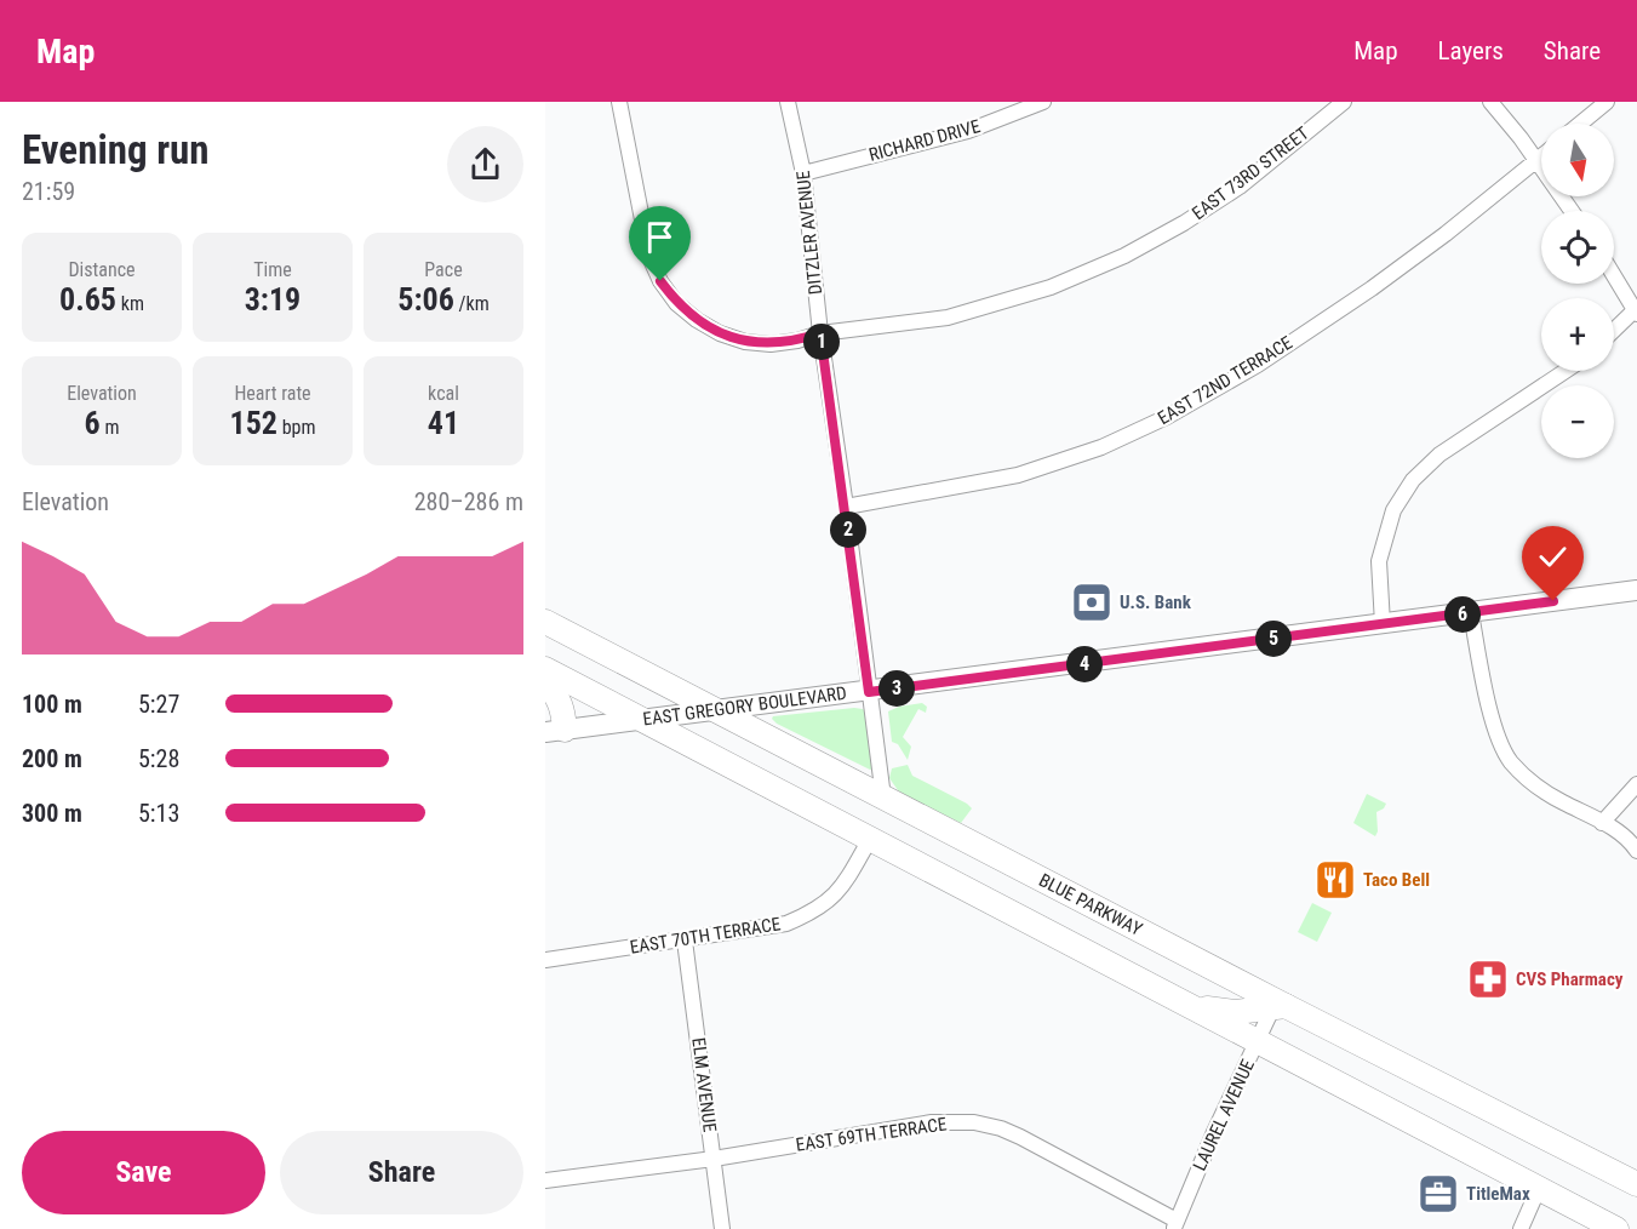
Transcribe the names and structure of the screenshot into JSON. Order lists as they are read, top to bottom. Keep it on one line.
{"streets":{"highway":["BLUE PARKWAY"],"main road":["EAST GREGORY BOULEVARD"],"street":["RICHARD DRIVE","EAST 73RD STREET","DITZLER AVENUE","EAST 72ND TERRACE","EAST 70TH TERRACE","ELM AVENUE","LAUREL AVENUE","EAST 69TH TERRACE"]},"crossings":[["RICHARD DRIVE","DITZLER AVENUE"],["EAST 73RD STREET","DITZLER AVENUE"],["DITZLER AVENUE","EAST 72ND TERRACE"],["DITZLER AVENUE","EAST GREGORY BOULEVARD"],["DITZLER AVENUE","BLUE PARKWAY"],["EAST GREGORY BOULEVARD","BLUE PARKWAY"],["BLUE PARKWAY","LAUREL AVENUE"],["EAST 70TH TERRACE","ELM AVENUE"],["ELM AVENUE","EAST 69TH TERRACE"],["LAUREL AVENUE","EAST 69TH TERRACE"]],"places":{"bank":["U.S. Bank"],"restaurant":["Taco Bell"],"pharmacy":["CVS Pharmacy"],"office":["TitleMax"]},"north":"bottom","page":{"header":"Map","nav":["Map","Layers","Share"],"heading":["Evening run","21:59"],"map_buttons":["+","−"],"stats":[["Distance","0.65 km"],["Time","3:19"],["Pace","5:06 /km"],["Elevation","6 m"],["Heart rate","152 bpm"],["kcal","41"]],"pins":["1","2","6","5","4","3"],"chart":["Elevation","280–286 m"],"list":[{"name":"100 m","note":"5:27"},{"name":"200 m","note":"5:28"},{"name":"300 m","note":"5:13"}],"buttons":["Save","Share"]}}
